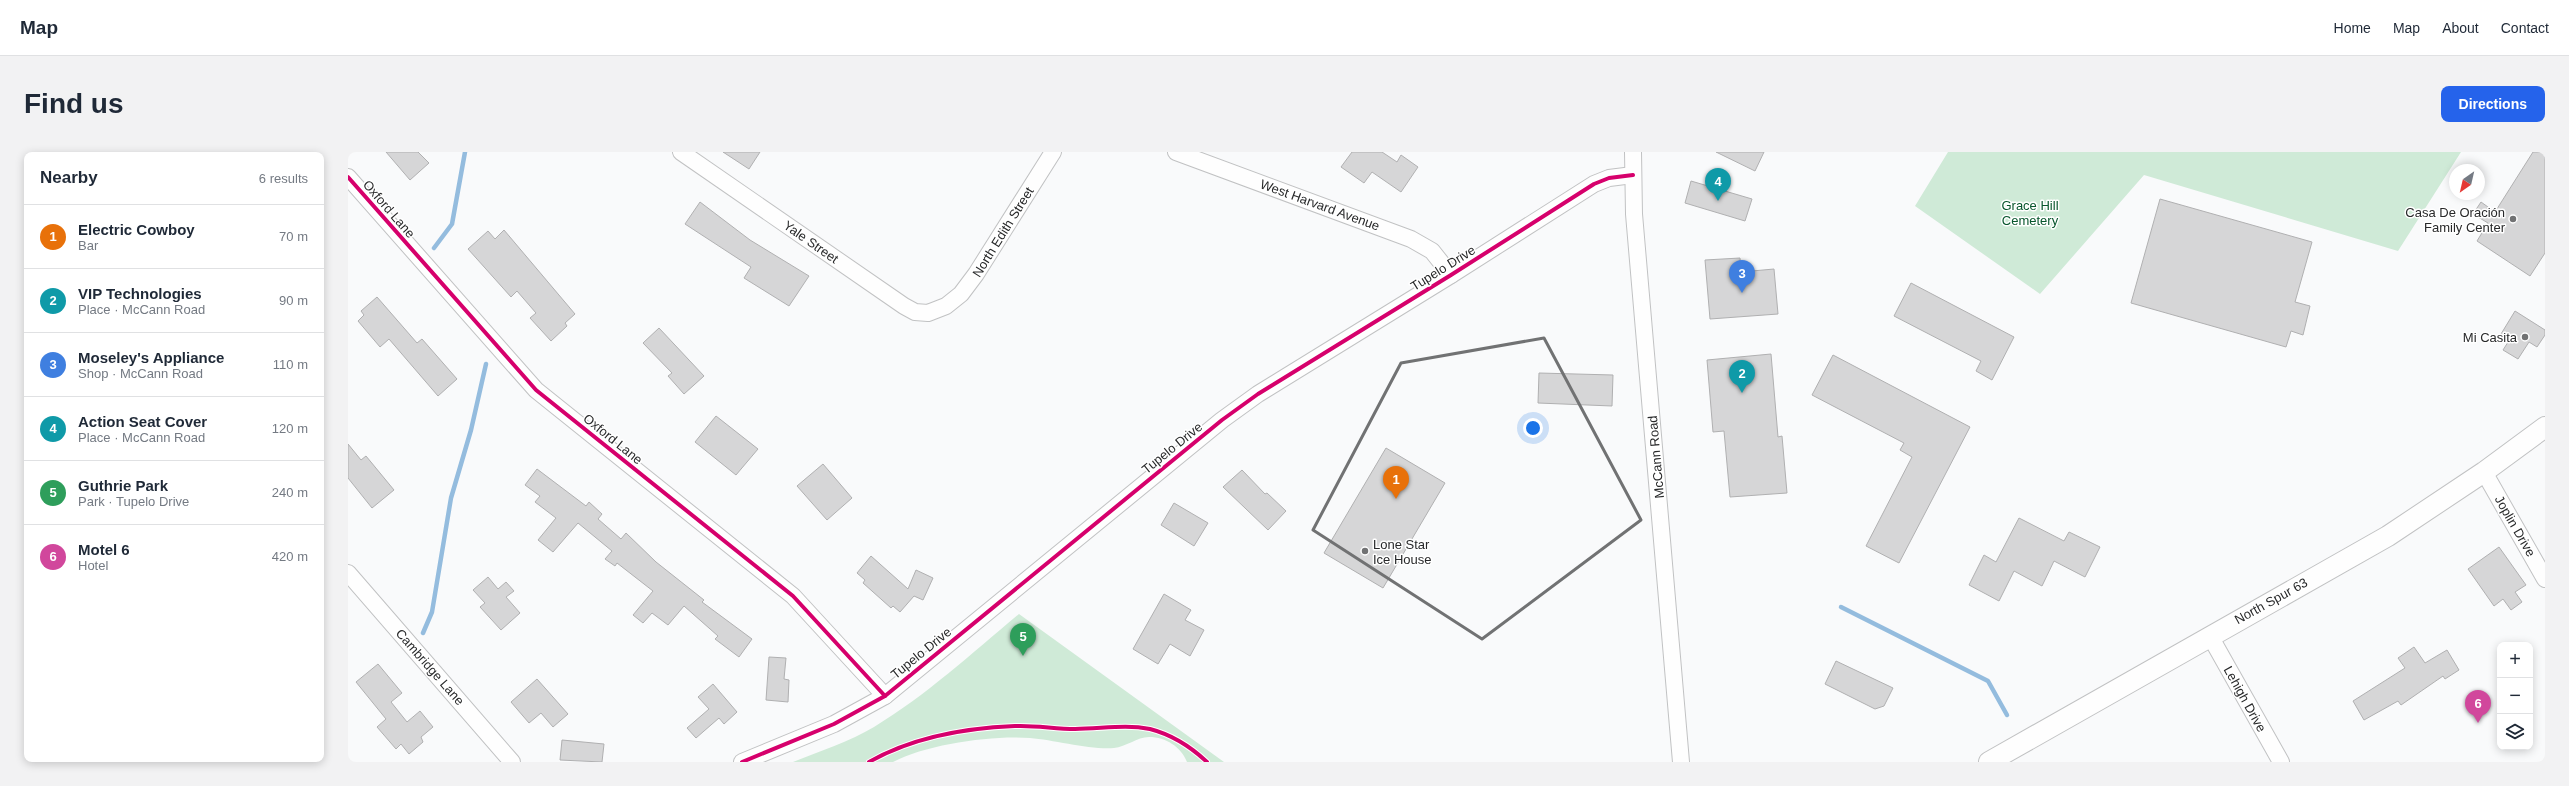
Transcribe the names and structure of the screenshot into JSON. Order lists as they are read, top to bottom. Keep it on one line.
{"streets":{"main road":["North Spur 63"],"street":["West Harvard Avenue","Oxford Lane","North Edith Street","Yale Street","Tupelo Drive","McCann Road","Joplin Drive","Cambridge Lane","Lehigh Drive"]},"crossings":[["West Harvard Avenue","Tupelo Drive"],["Oxford Lane","Tupelo Drive"],["North Edith Street","Yale Street"],["Tupelo Drive","McCann Road"],["Joplin Drive","North Spur 63"],["North Spur 63","Lehigh Drive"]],"parks":["Grace Hill Cemetery"],"places":["Casa De Oración Family Center","Mi Casita","Lone Star Ice House"],"north":"bottom left","page":{"header":"Map","nav":["Home","Map","About","Contact"],"buttons":"Directions","title":"Find us","heading":["Nearby","6 results"],"pins":["4","3","2","1","5","6"],"list":[{"mark":"1","name":"Electric Cowboy","note":"Bar","value":"70 m"},{"mark":"2","name":"VIP Technologies","note":"Place · McCann Road","value":"90 m"},{"mark":"3","name":"Moseley's Appliance","note":"Shop · McCann Road","value":"110 m"},{"mark":"4","name":"Action Seat Cover","note":"Place · McCann Road","value":"120 m"},{"mark":"5","name":"Guthrie Park","note":"Park · Tupelo Drive","value":"240 m"},{"mark":"6","name":"Motel 6","note":"Hotel","value":"420 m"}],"map_buttons":["+","−"]}}
